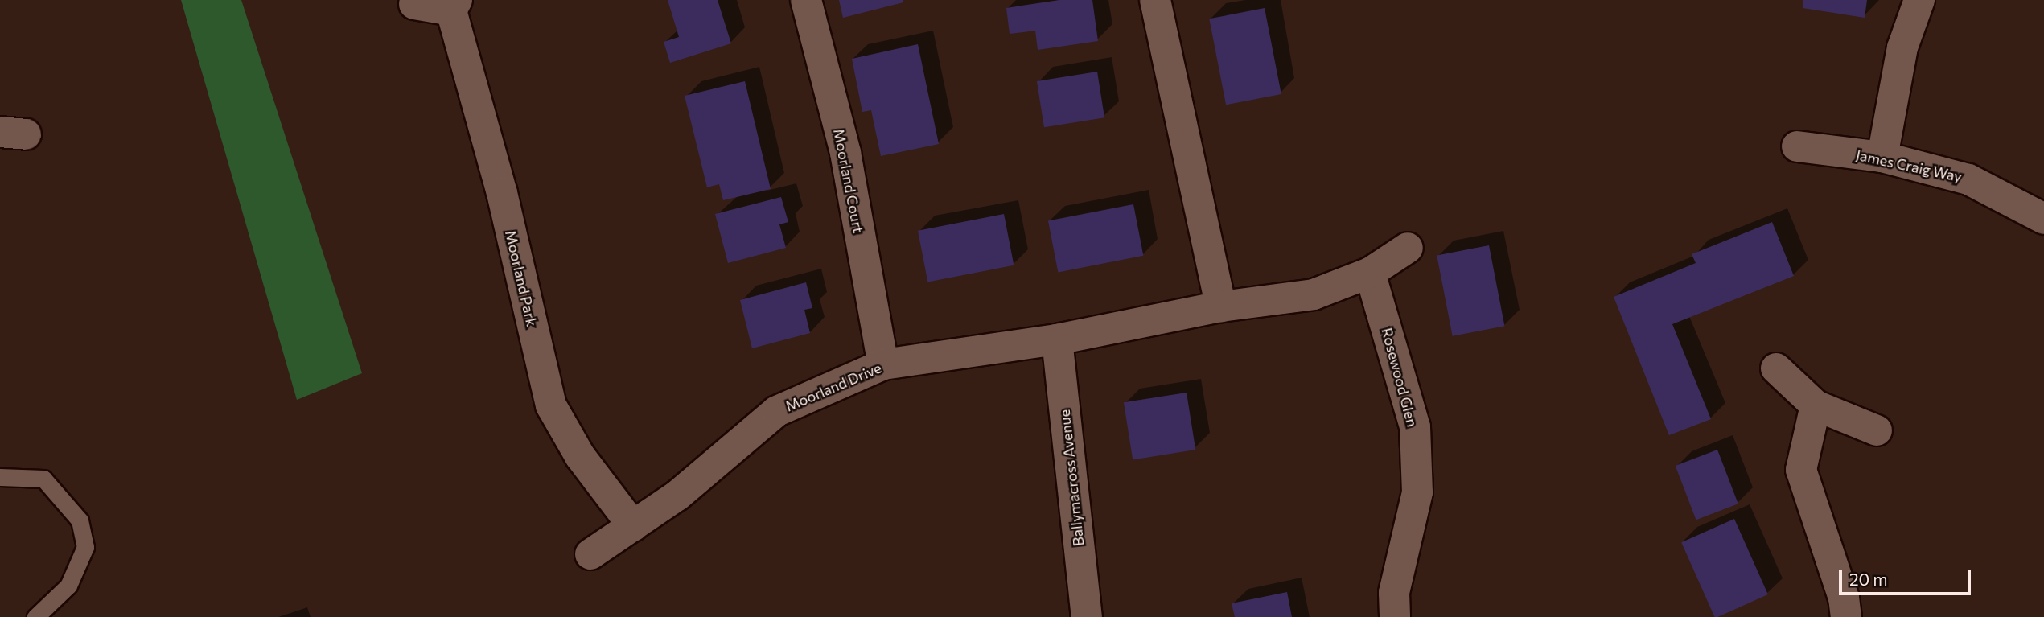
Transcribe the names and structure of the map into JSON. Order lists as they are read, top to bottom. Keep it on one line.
{"streets":{"street":["James Craig Way","Moorland Court","Moorland Park","Rosewood Glen","Moorland Drive","Ballymacross Avenue"]},"crossings":[["Moorland Court","Moorland Drive"],["Moorland Park","Moorland Drive"],["Moorland Drive","Ballymacross Avenue"]],"scale_bar":"20 m"}
